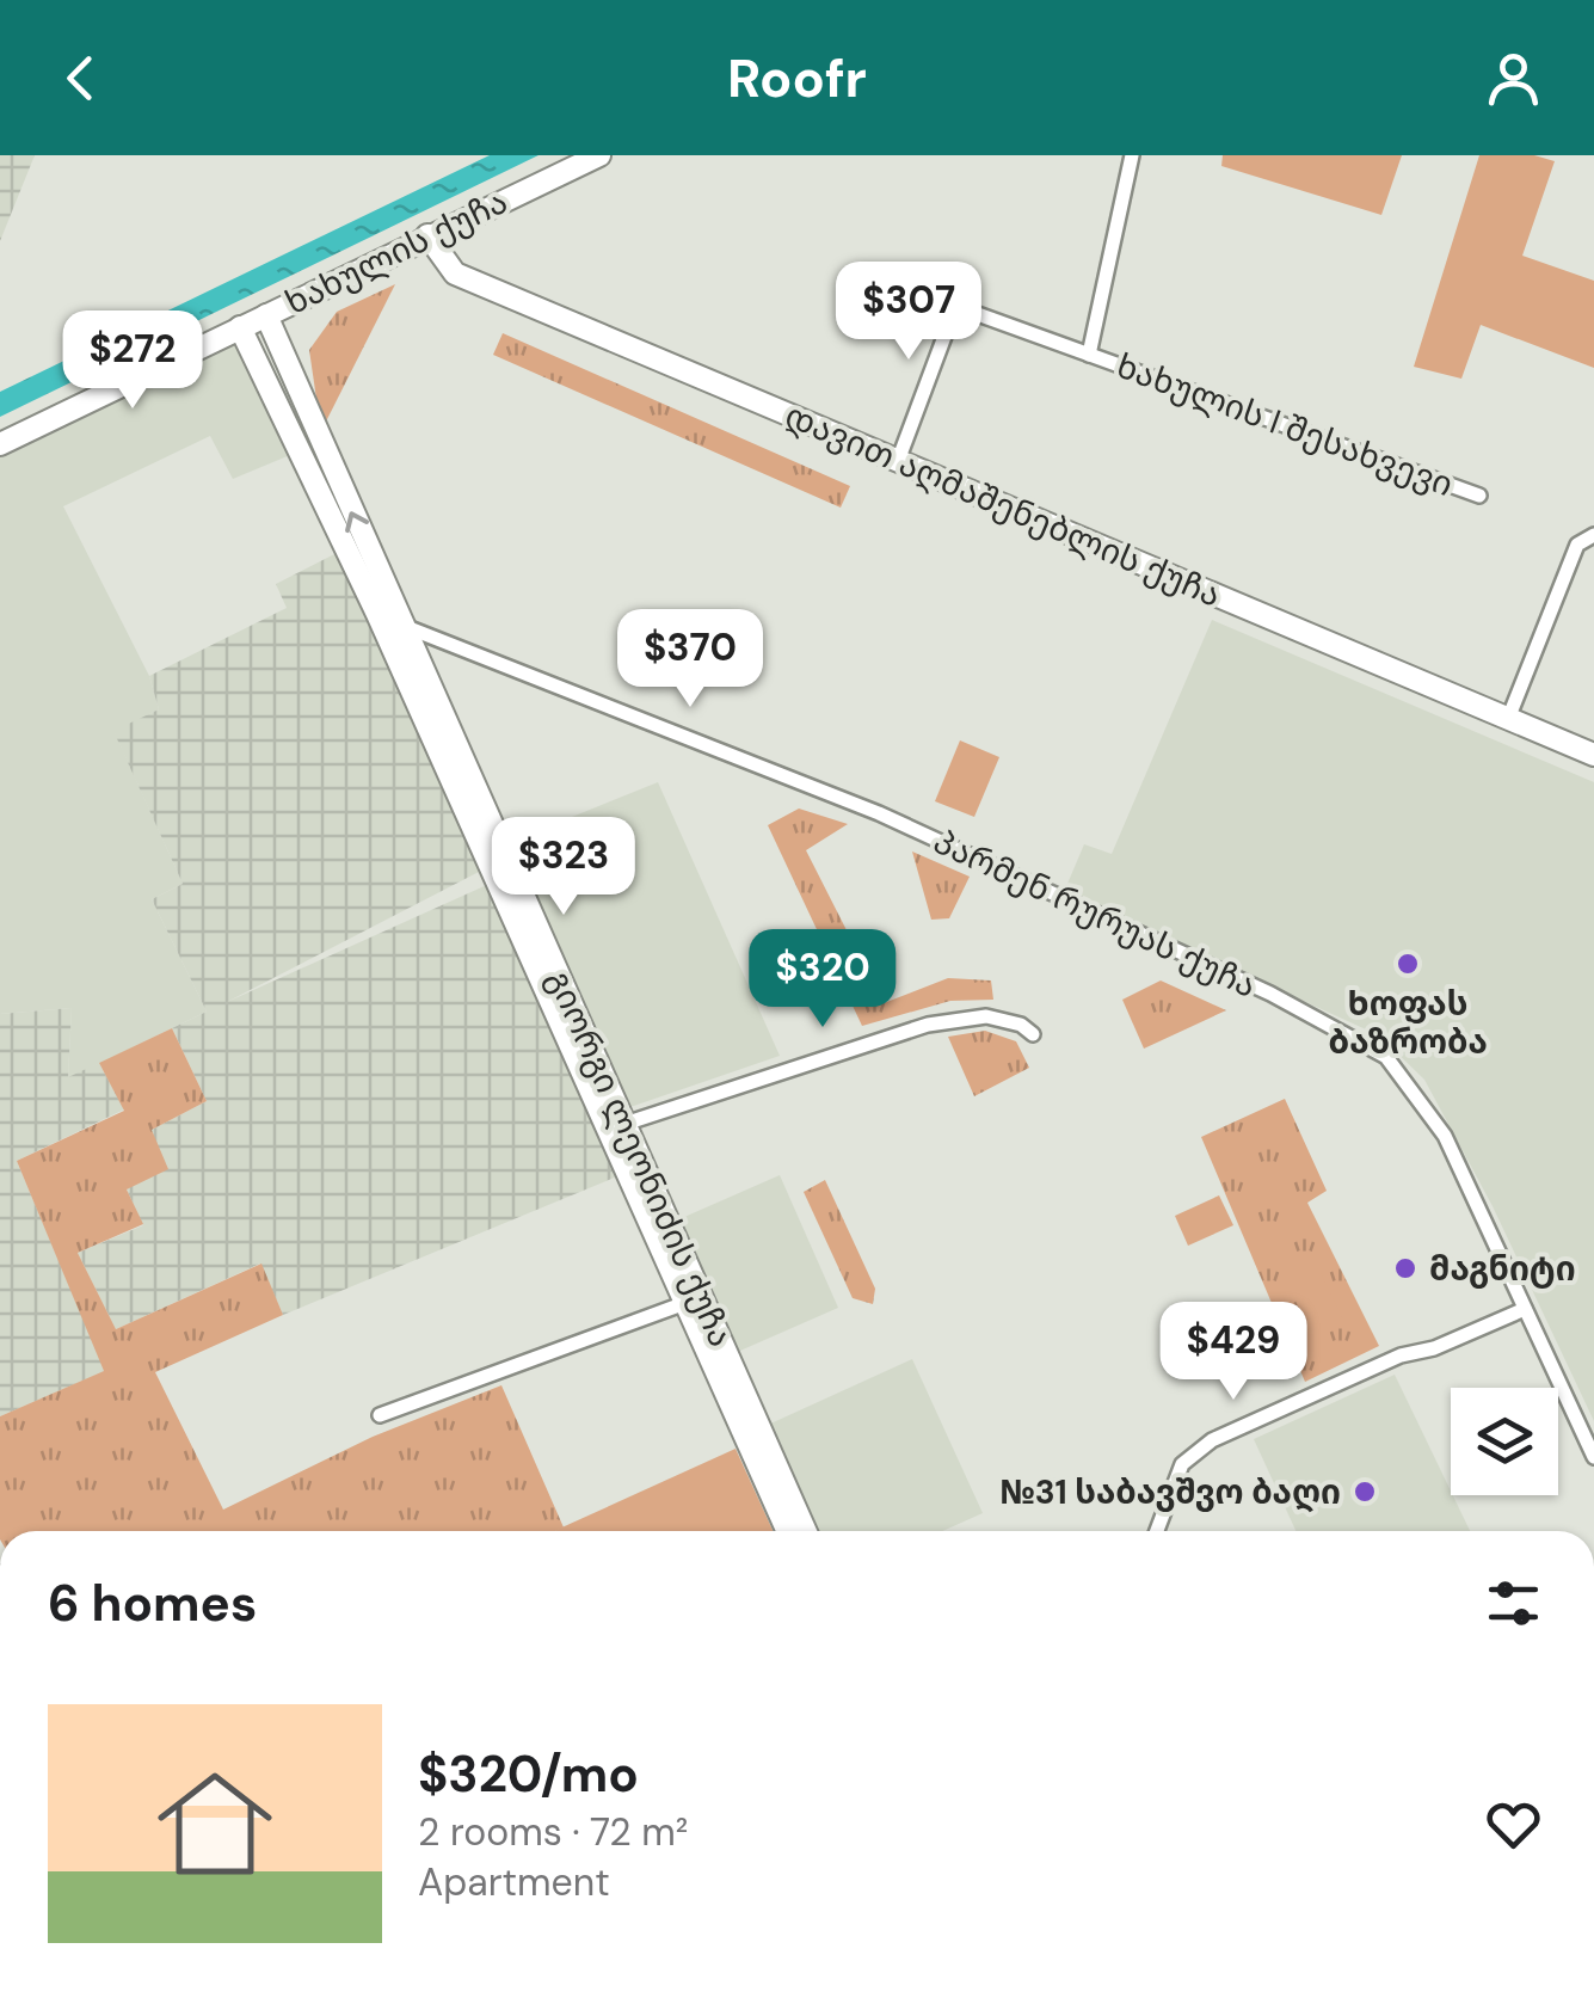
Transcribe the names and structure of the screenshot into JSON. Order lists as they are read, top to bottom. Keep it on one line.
{"streets":{"main road":["ხახულის ქუჩა","დავით აღმაშენებლის ქუჩა","გიორგი ლეონიძის ქუჩა"],"street":["ხახულის I შესახვევი","პარმენ რურუას ქუჩა"]},"crossings":[["ხახულის ქუჩა","დავით აღმაშენებლის ქუჩა"],["ხახულის ქუჩა","გიორგი ლეონიძის ქუჩა"],["ხახულის I შესახვევი","დავით აღმაშენებლის ქუჩა"],["პარმენ რურუას ქუჩა","გიორგი ლეონიძის ქუჩა"]],"places":["Ხოფას Ბაზრობა","მაგნიტი","№31 საბავშვო ბაღი"],"page":{"header":"Roofr","price":["$307","$272","$370","$323","$320","$429"],"heading":"6 homes","list":[{"name":"$320/mo","note":"2 rooms · 72 m² · Apartment"}]}}
